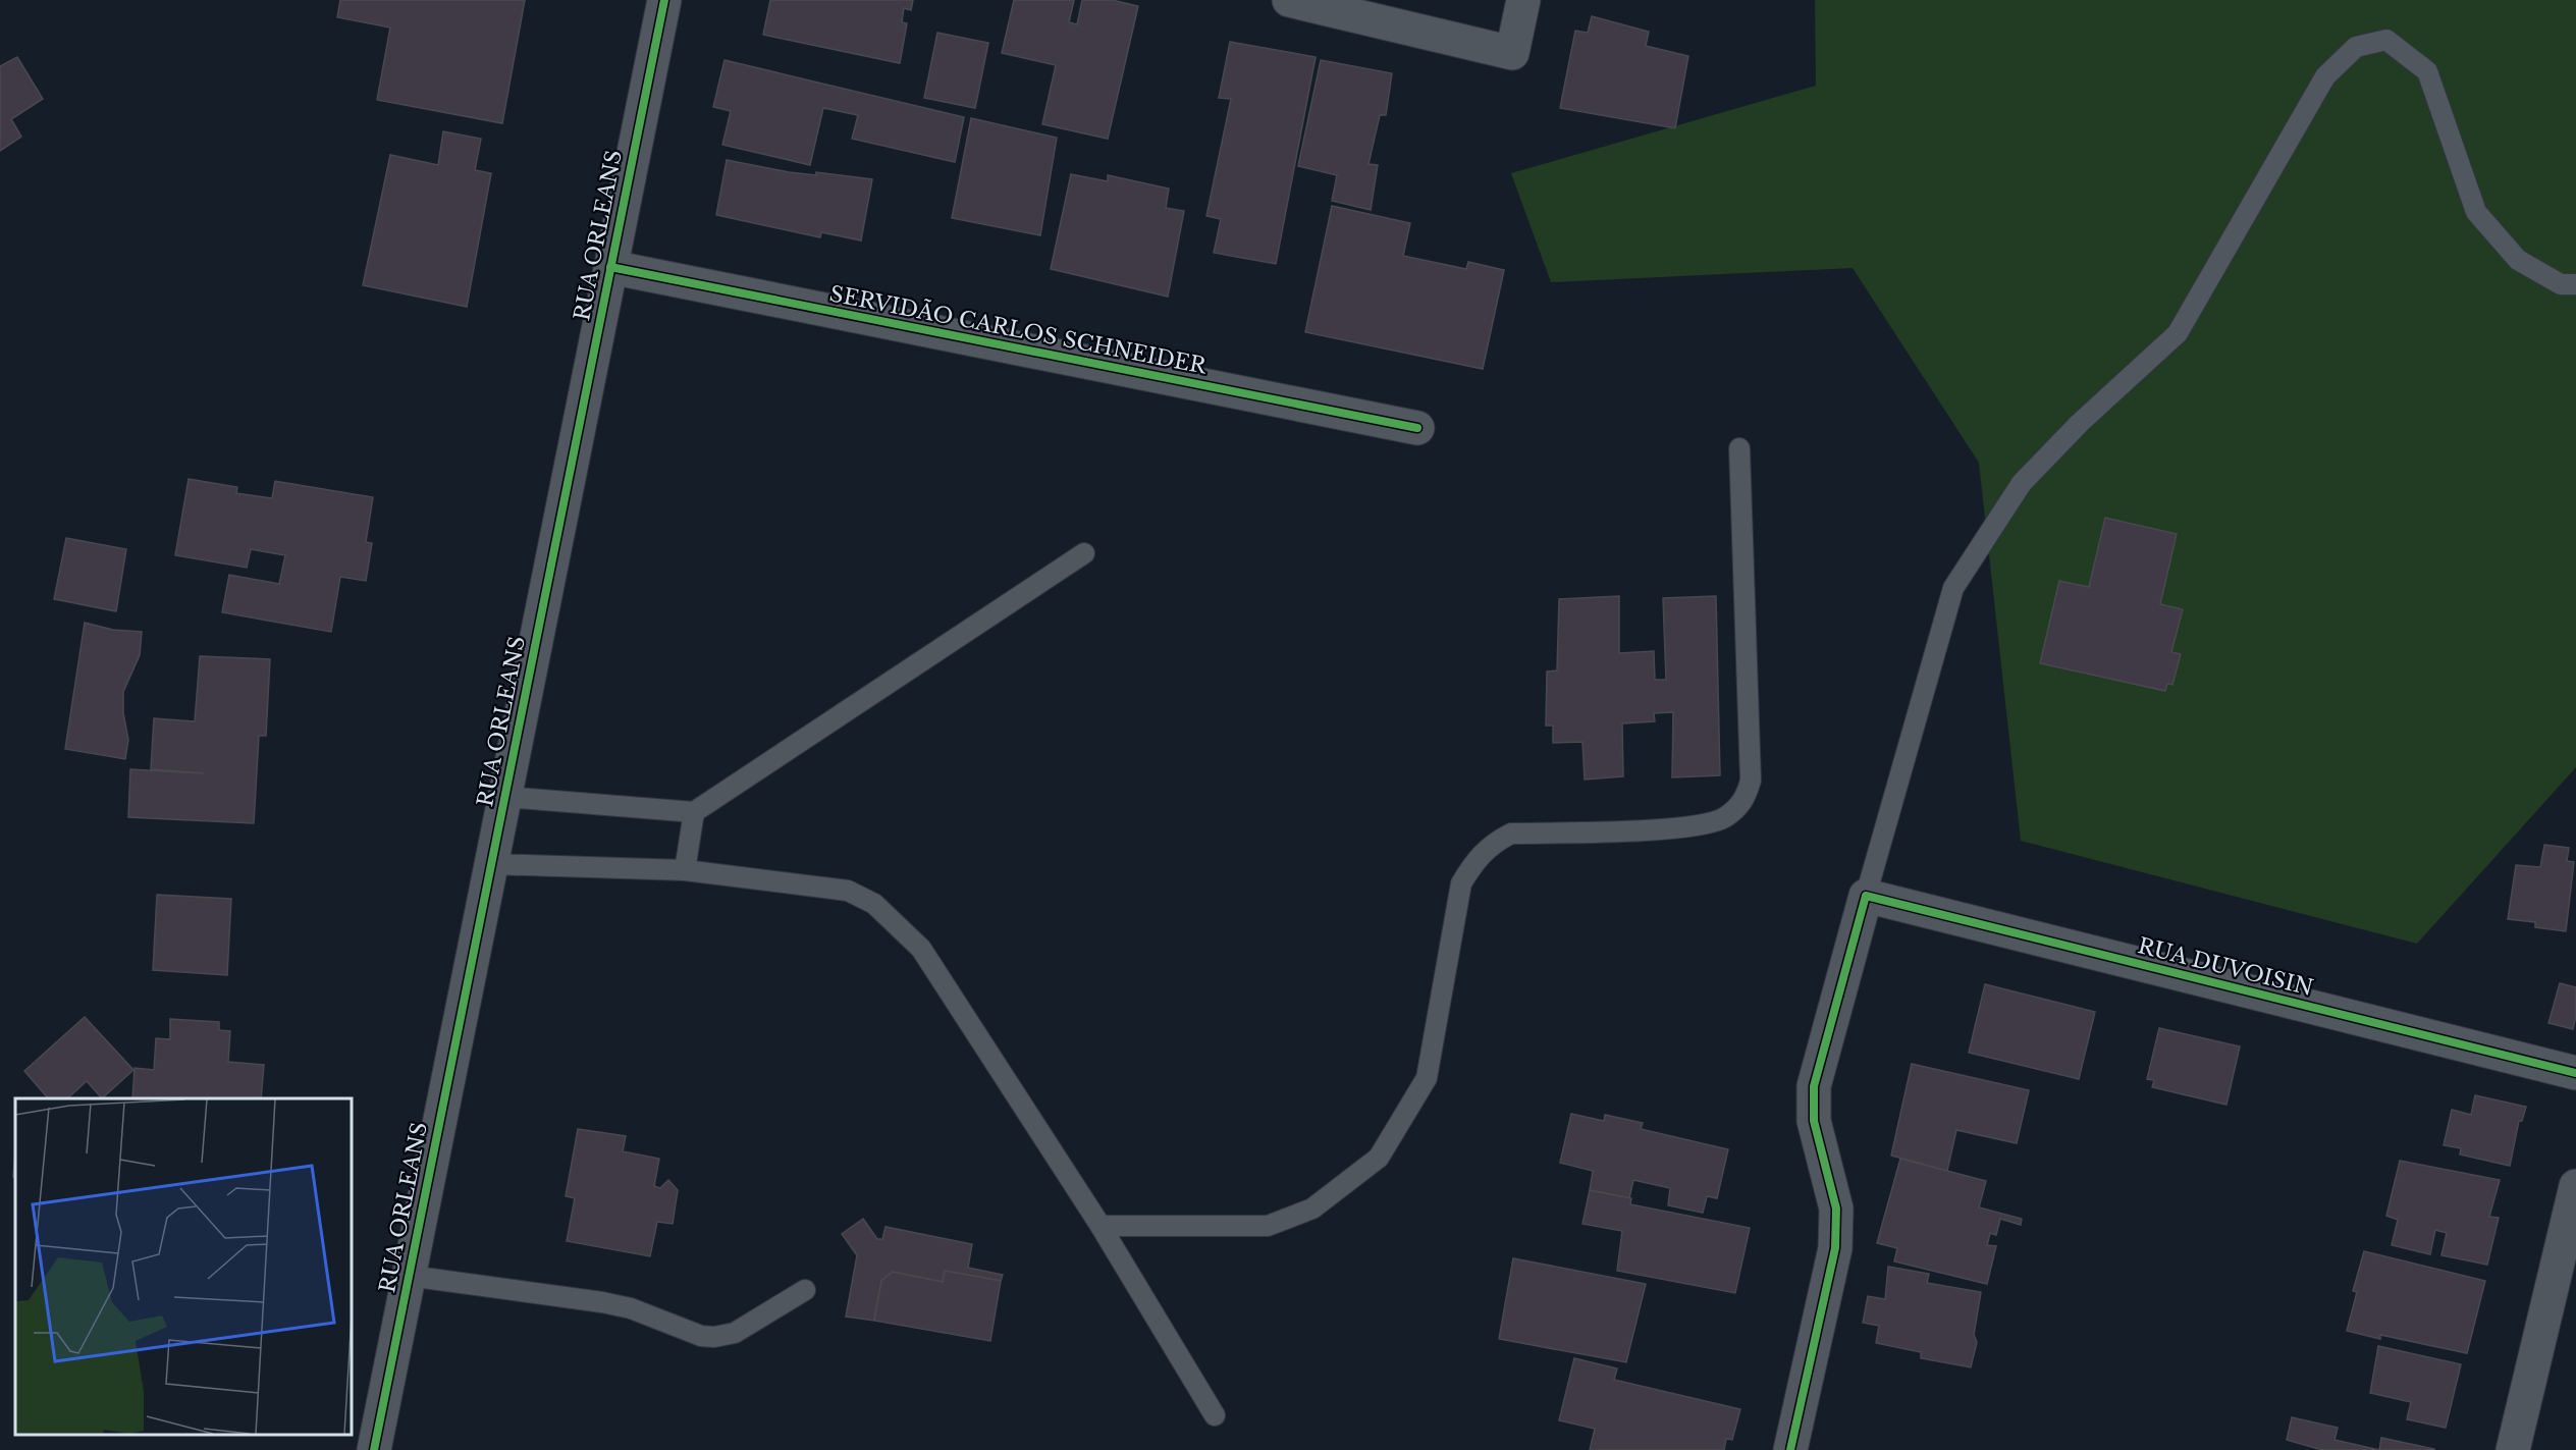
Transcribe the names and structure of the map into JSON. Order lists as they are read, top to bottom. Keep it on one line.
{"streets":{"street":["RUA ORLEANS","SERVIDÃO CARLOS SCHNEIDER","RUA DUVOISIN"]},"crossings":[["RUA ORLEANS","SERVIDÃO CARLOS SCHNEIDER"]]}
